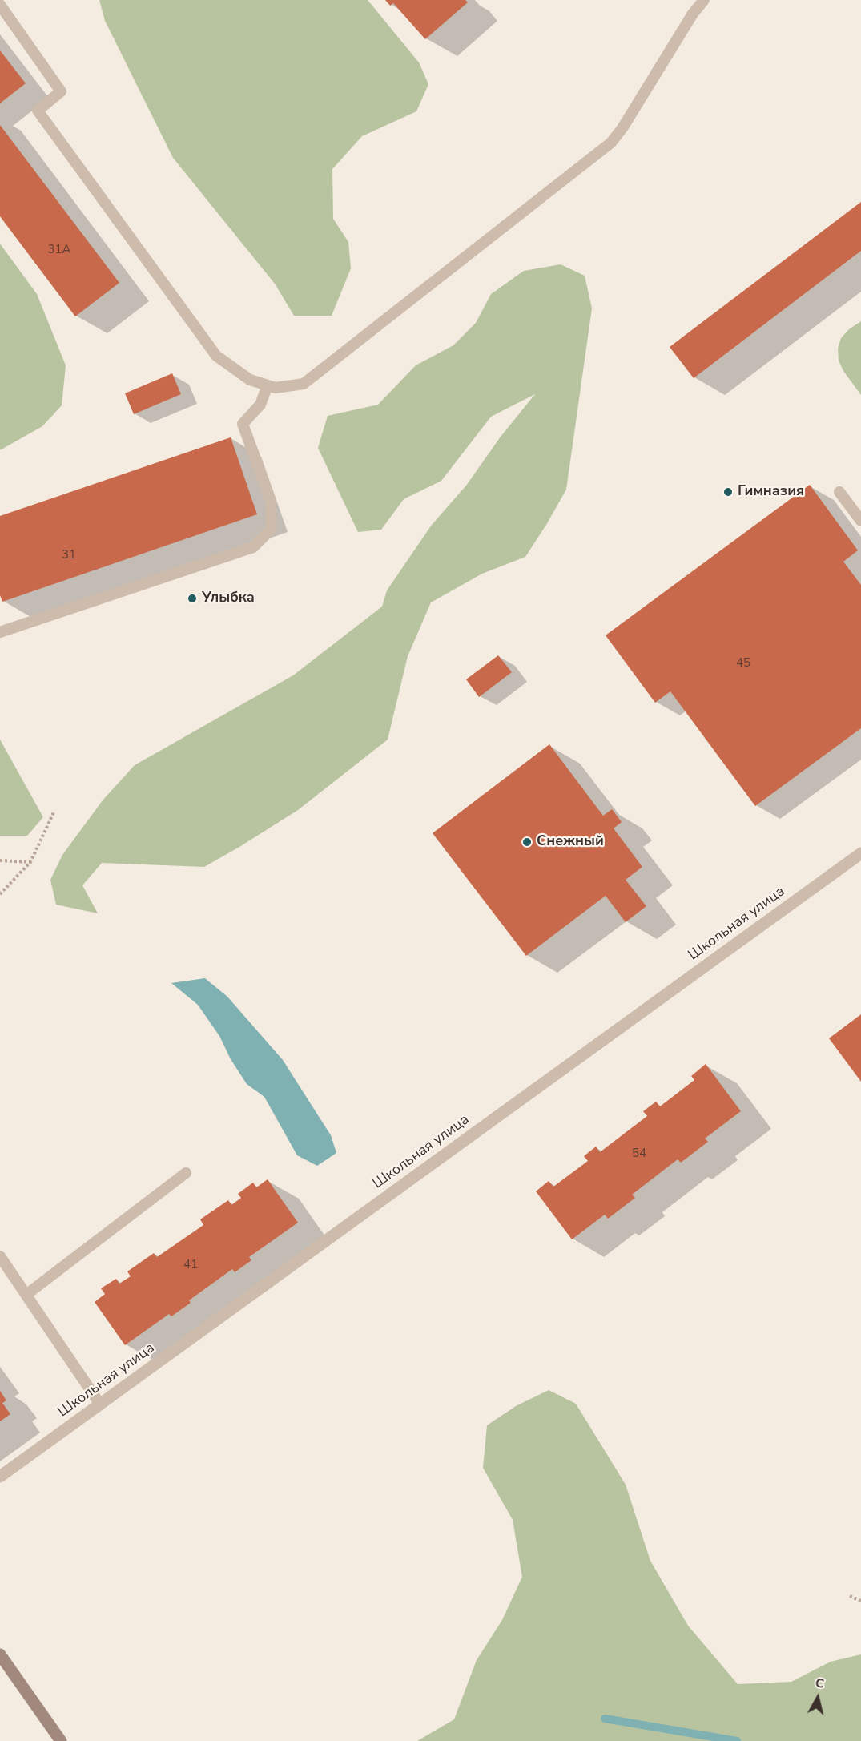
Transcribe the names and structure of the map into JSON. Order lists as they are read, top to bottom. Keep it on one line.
{"streets":{"street":["Школьная улица"]},"places":["Гимназия","Улыбка","Снежный"],"house_numbers":["31А","31","45","54","41"],"north":"top"}
